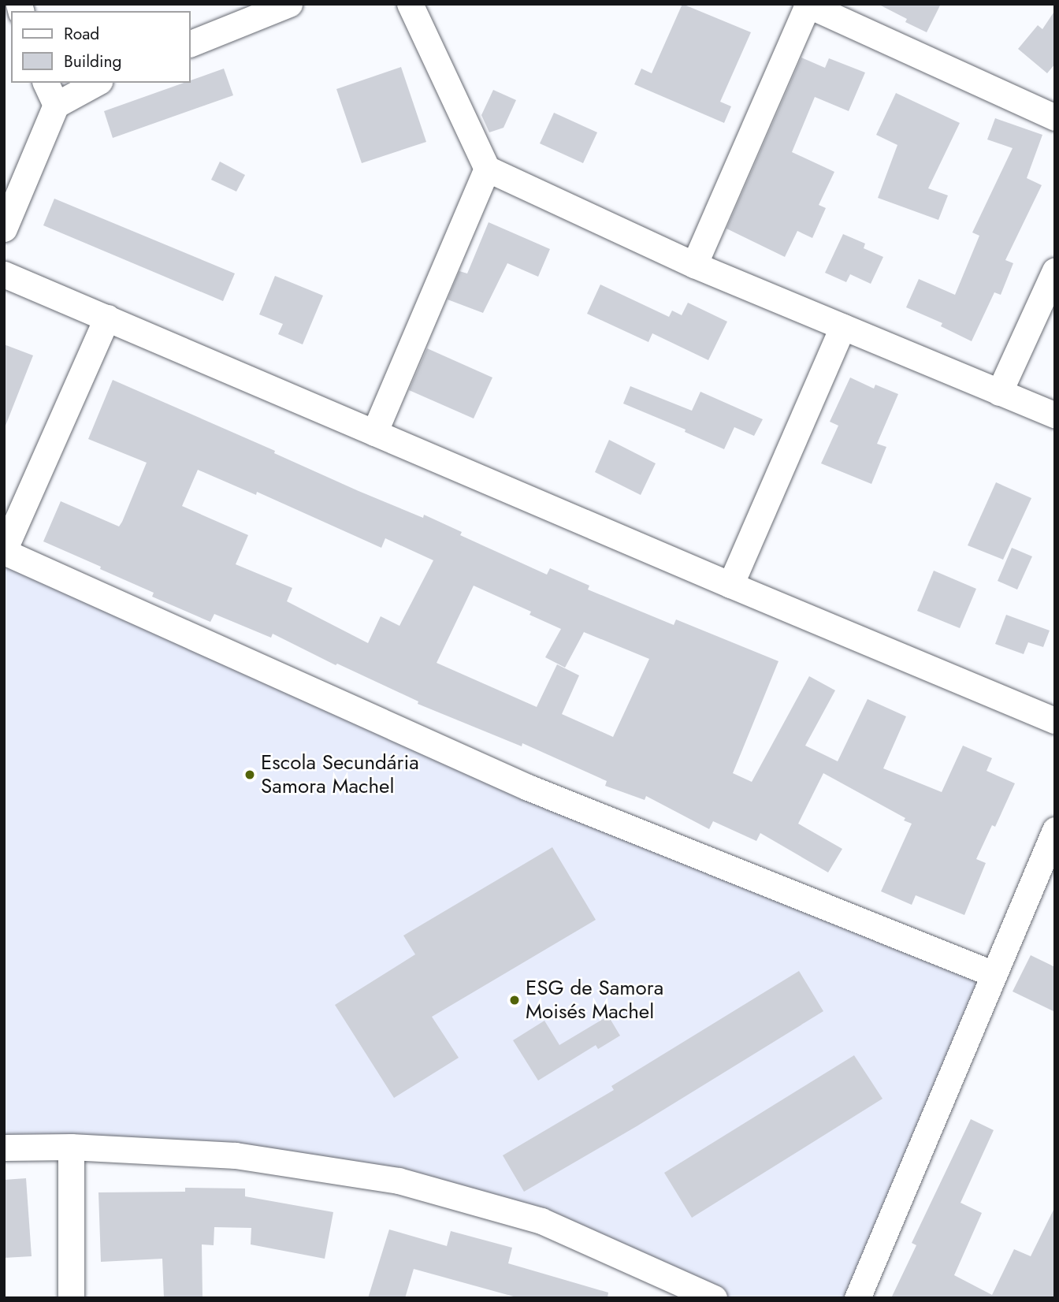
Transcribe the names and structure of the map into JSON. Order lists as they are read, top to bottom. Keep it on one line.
{"places":["Escola Secundária Samora Machel","ESG de Samora Moisés Machel"],"legend":["Road","Building"]}
